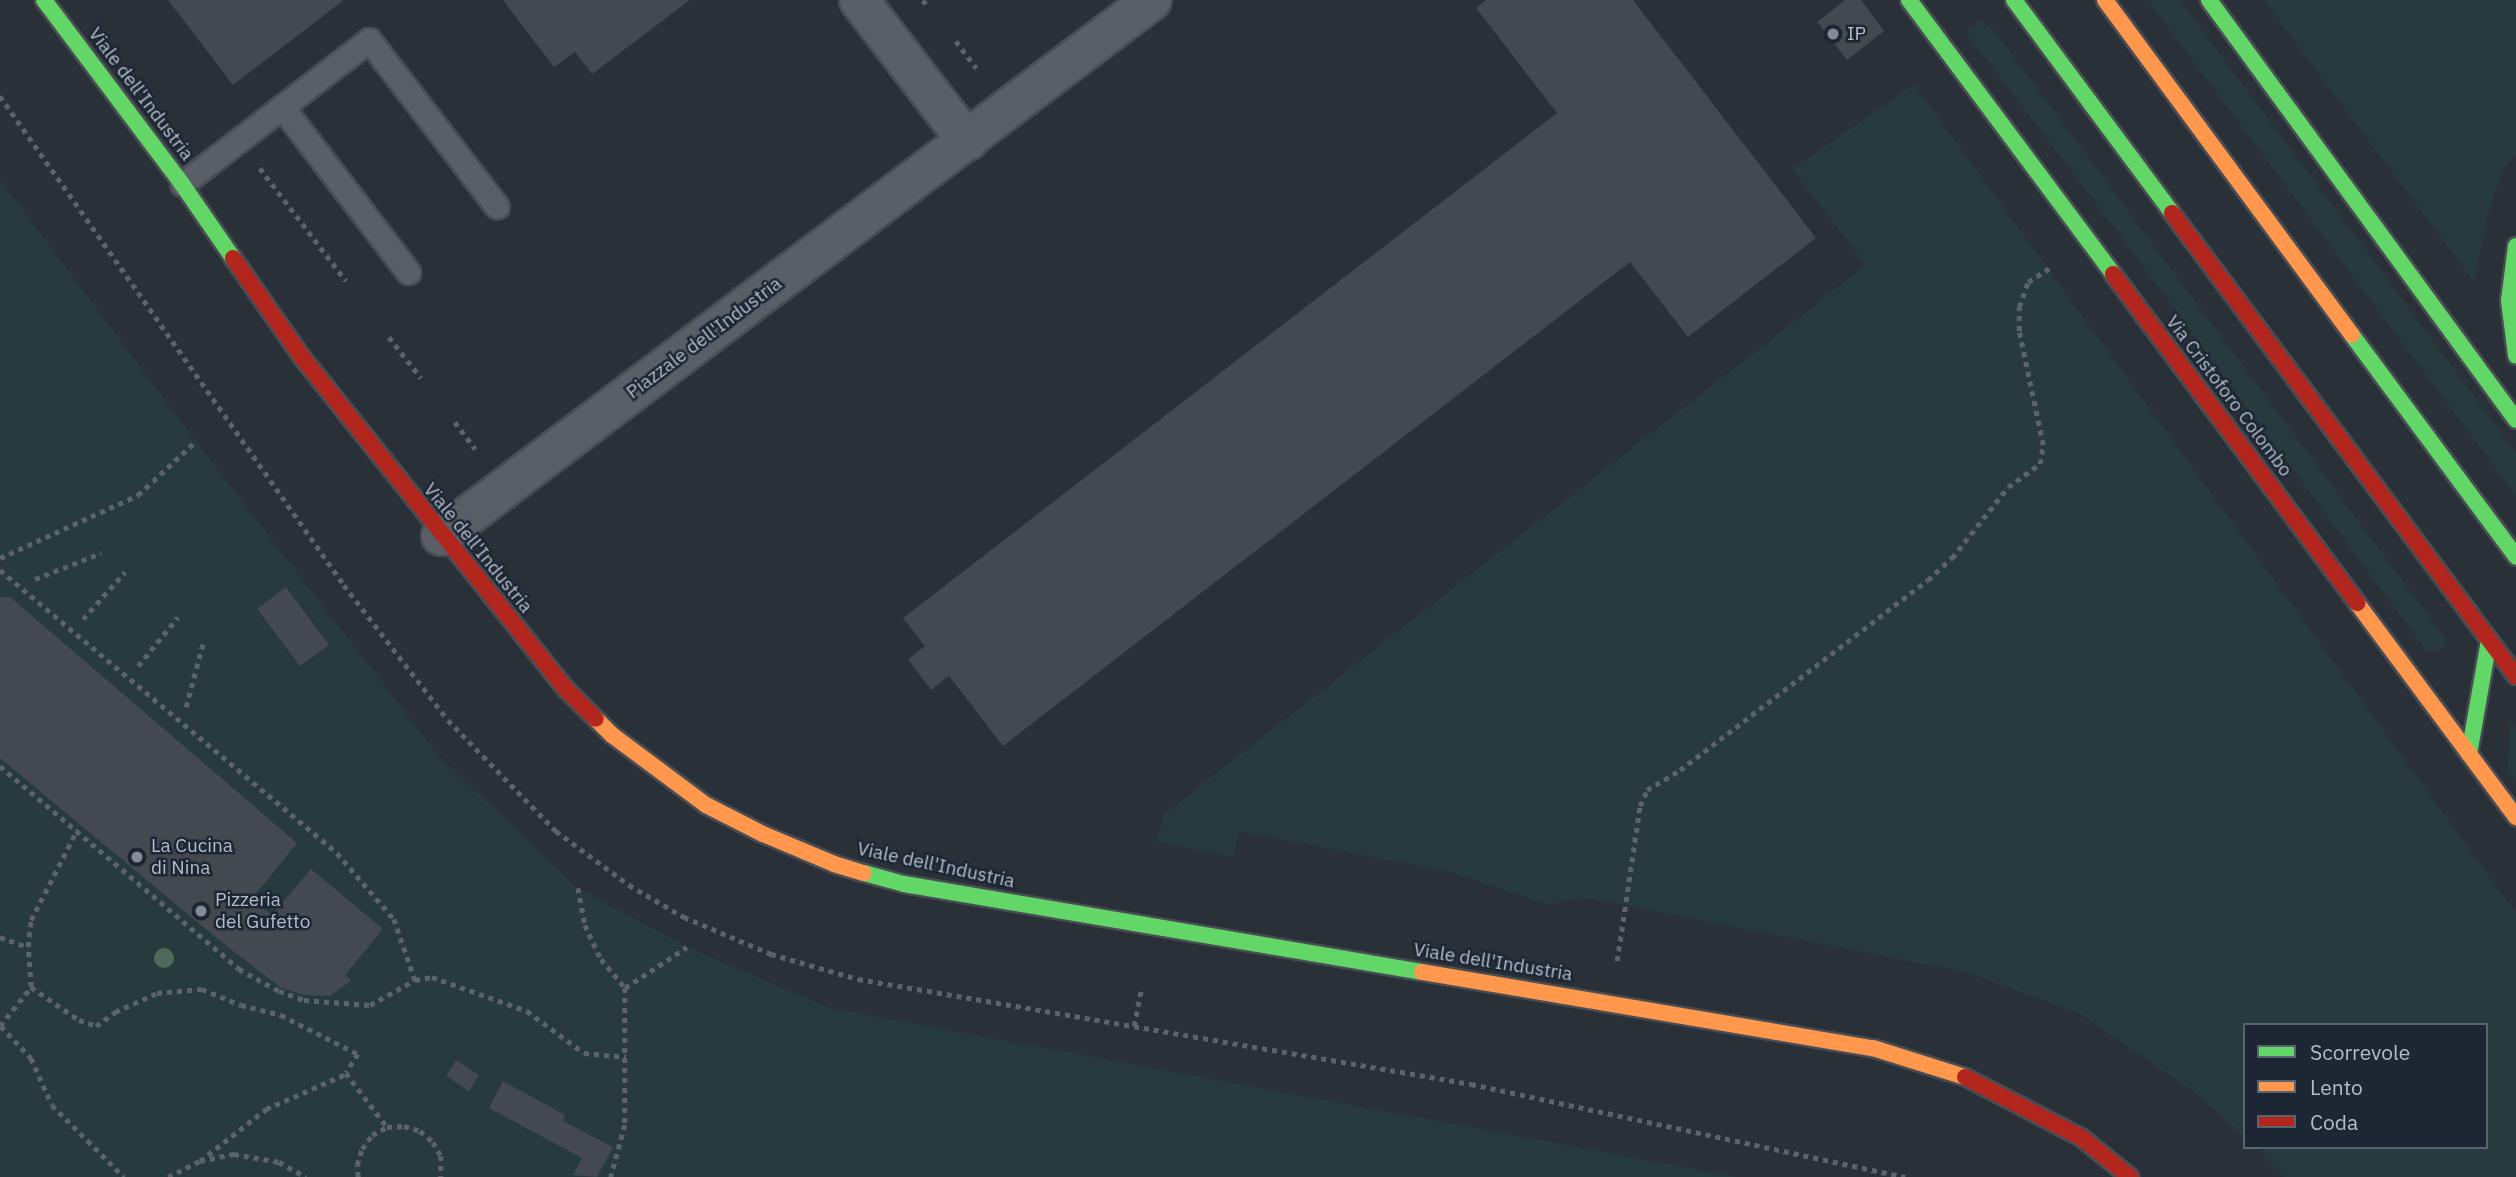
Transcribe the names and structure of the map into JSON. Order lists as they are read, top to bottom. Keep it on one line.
{"streets":{"main road":["Viale dell'Industria","Via Cristoforo Colombo"],"street":["Piazzale dell'Industria"]},"crossings":[["Viale dell'Industria","Piazzale dell'Industria"]],"places":["IP","La Cucina di Nina","Pizzeria del Gufetto"],"legend":["Scorrevole","Lento","Coda"]}
